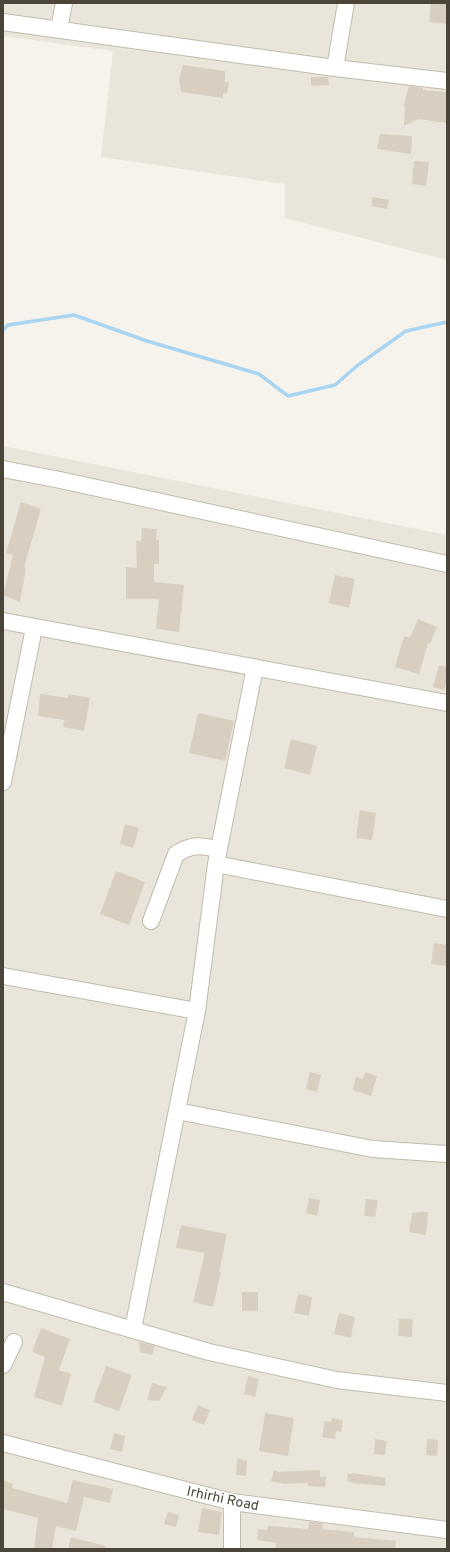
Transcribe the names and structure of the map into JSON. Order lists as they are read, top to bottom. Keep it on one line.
{"streets":{"street":["Irhirhi Road"]}}
